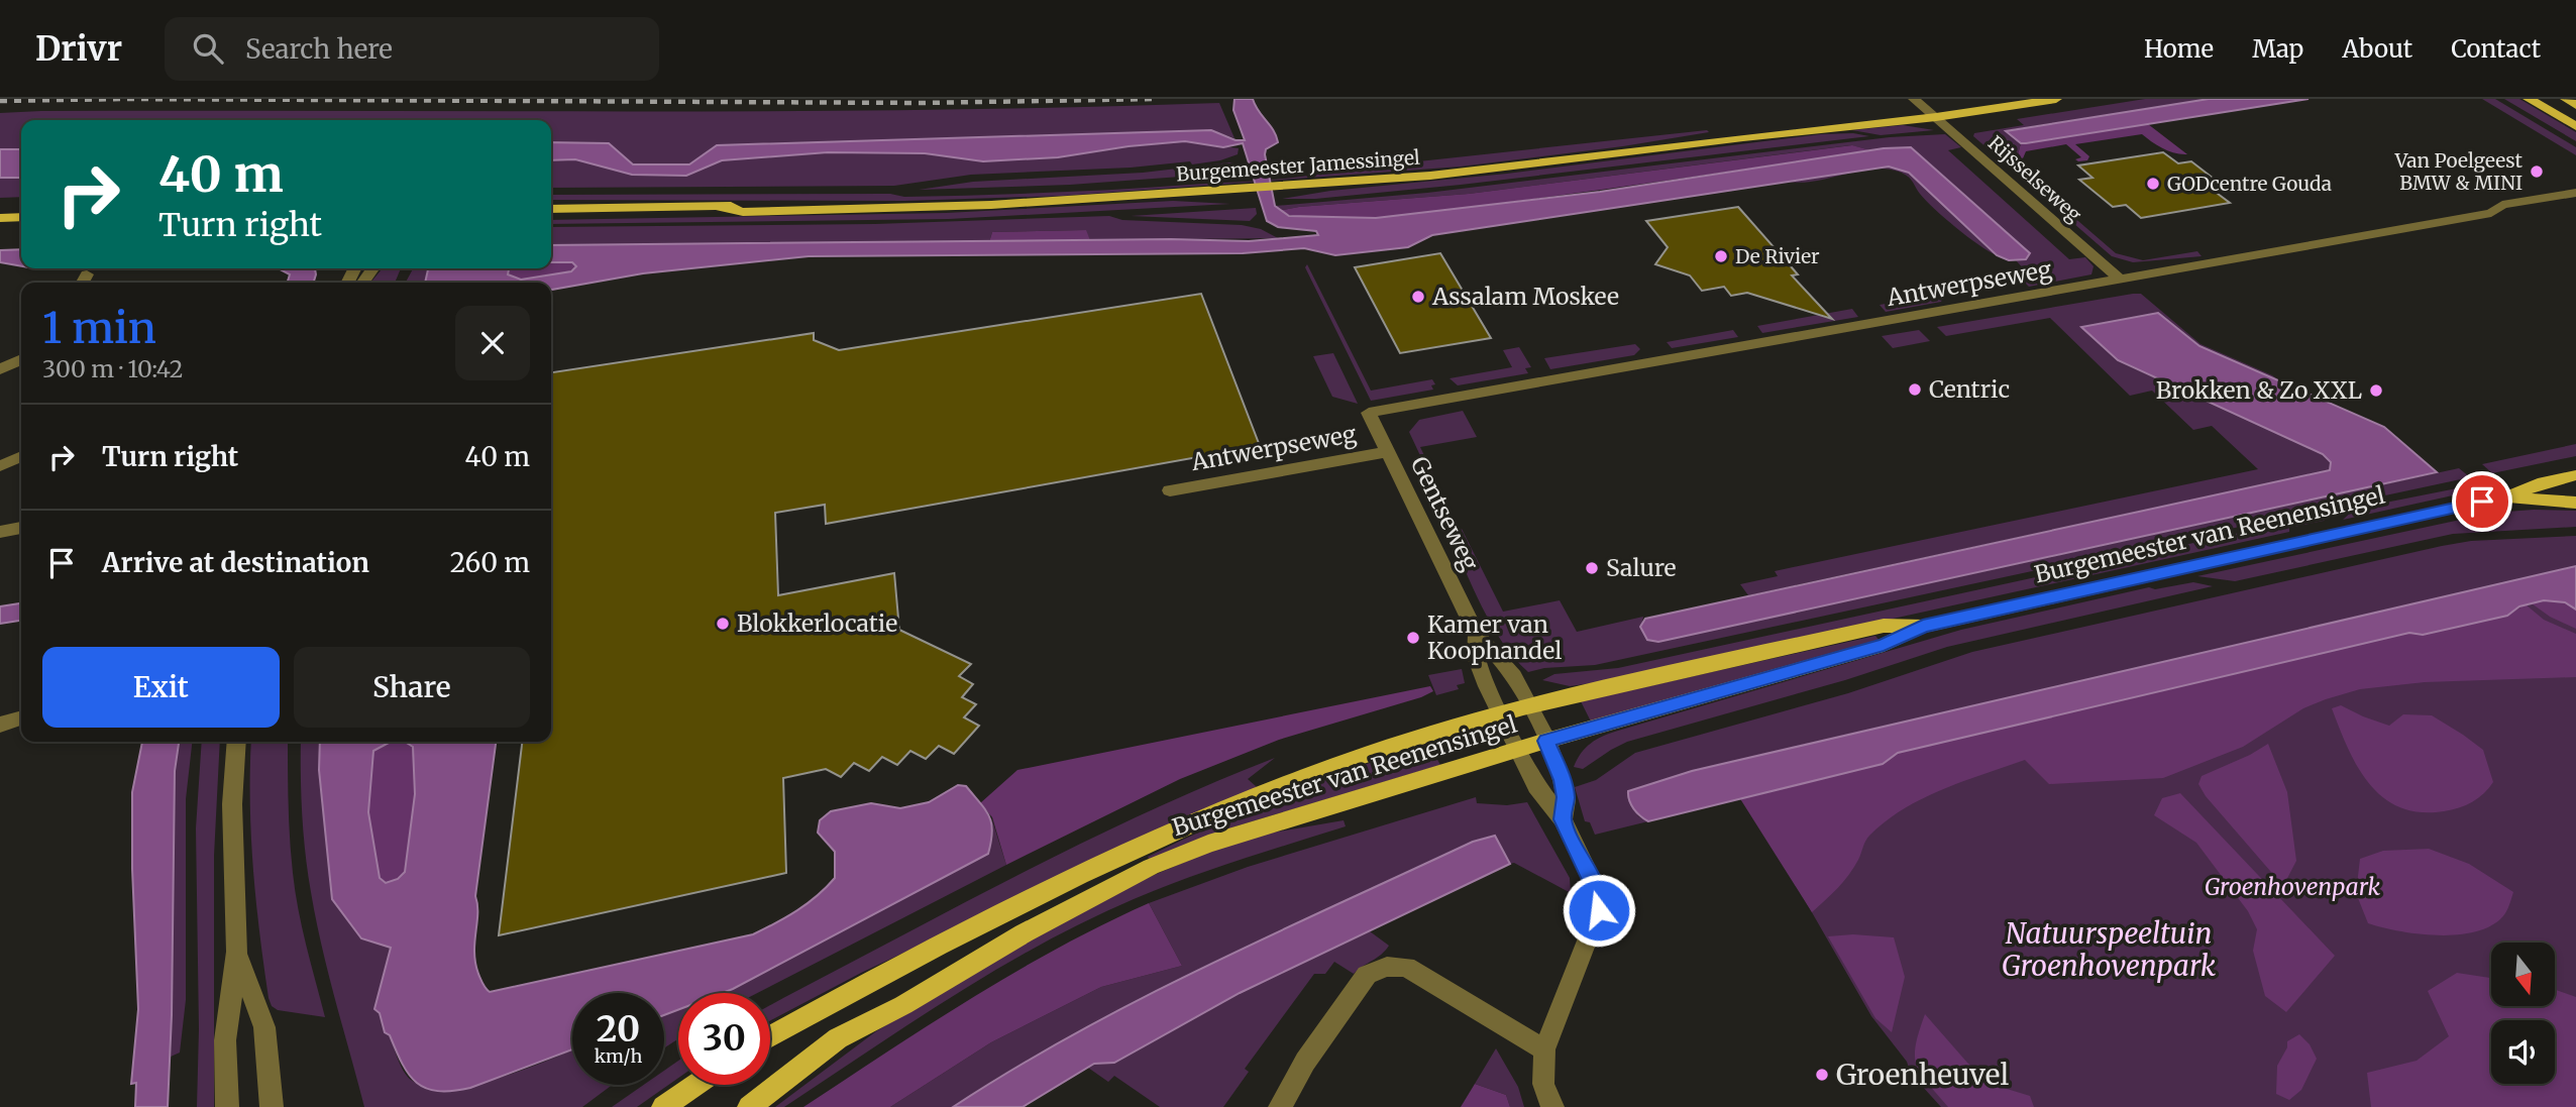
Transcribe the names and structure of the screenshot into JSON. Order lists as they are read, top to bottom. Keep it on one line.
{"streets":{"main road":["Burgemeester Jamessingel","Burgemeester van Reenensingel"],"street":["Rijsselseweg","Antwerpseweg","Gentseweg"]},"crossings":[["Burgemeester Jamessingel","Rijsselseweg"],["Rijsselseweg","Antwerpseweg"],["Antwerpseweg","Gentseweg"],["Gentseweg","Burgemeester van Reenensingel"]],"parks":["Groenhovenpark","Natuurspeeltuin Groenhovenpark"],"places":["Van Poelgeest BMW & MINI","GODcentre Gouda","De Rivier","Assalam Moskee","Centric","Brokken & Zo XXL","Salure","Blokkerlocatie","Kamer van Koophandel","Groenheuvel"],"north":"bottom","page":{"header":"Drivr","search":"Search here","nav":["Home","Map","About","Contact"],"turn":["40 m","Turn right"],"heading":["1 min","300 m · 10:42"],"list":[{"name":"Turn right","value":"40 m"},{"name":"Arrive at destination","value":"260 m"}],"buttons":["Exit","Share"],"speed":"20 km/h","limit":"30"}}
